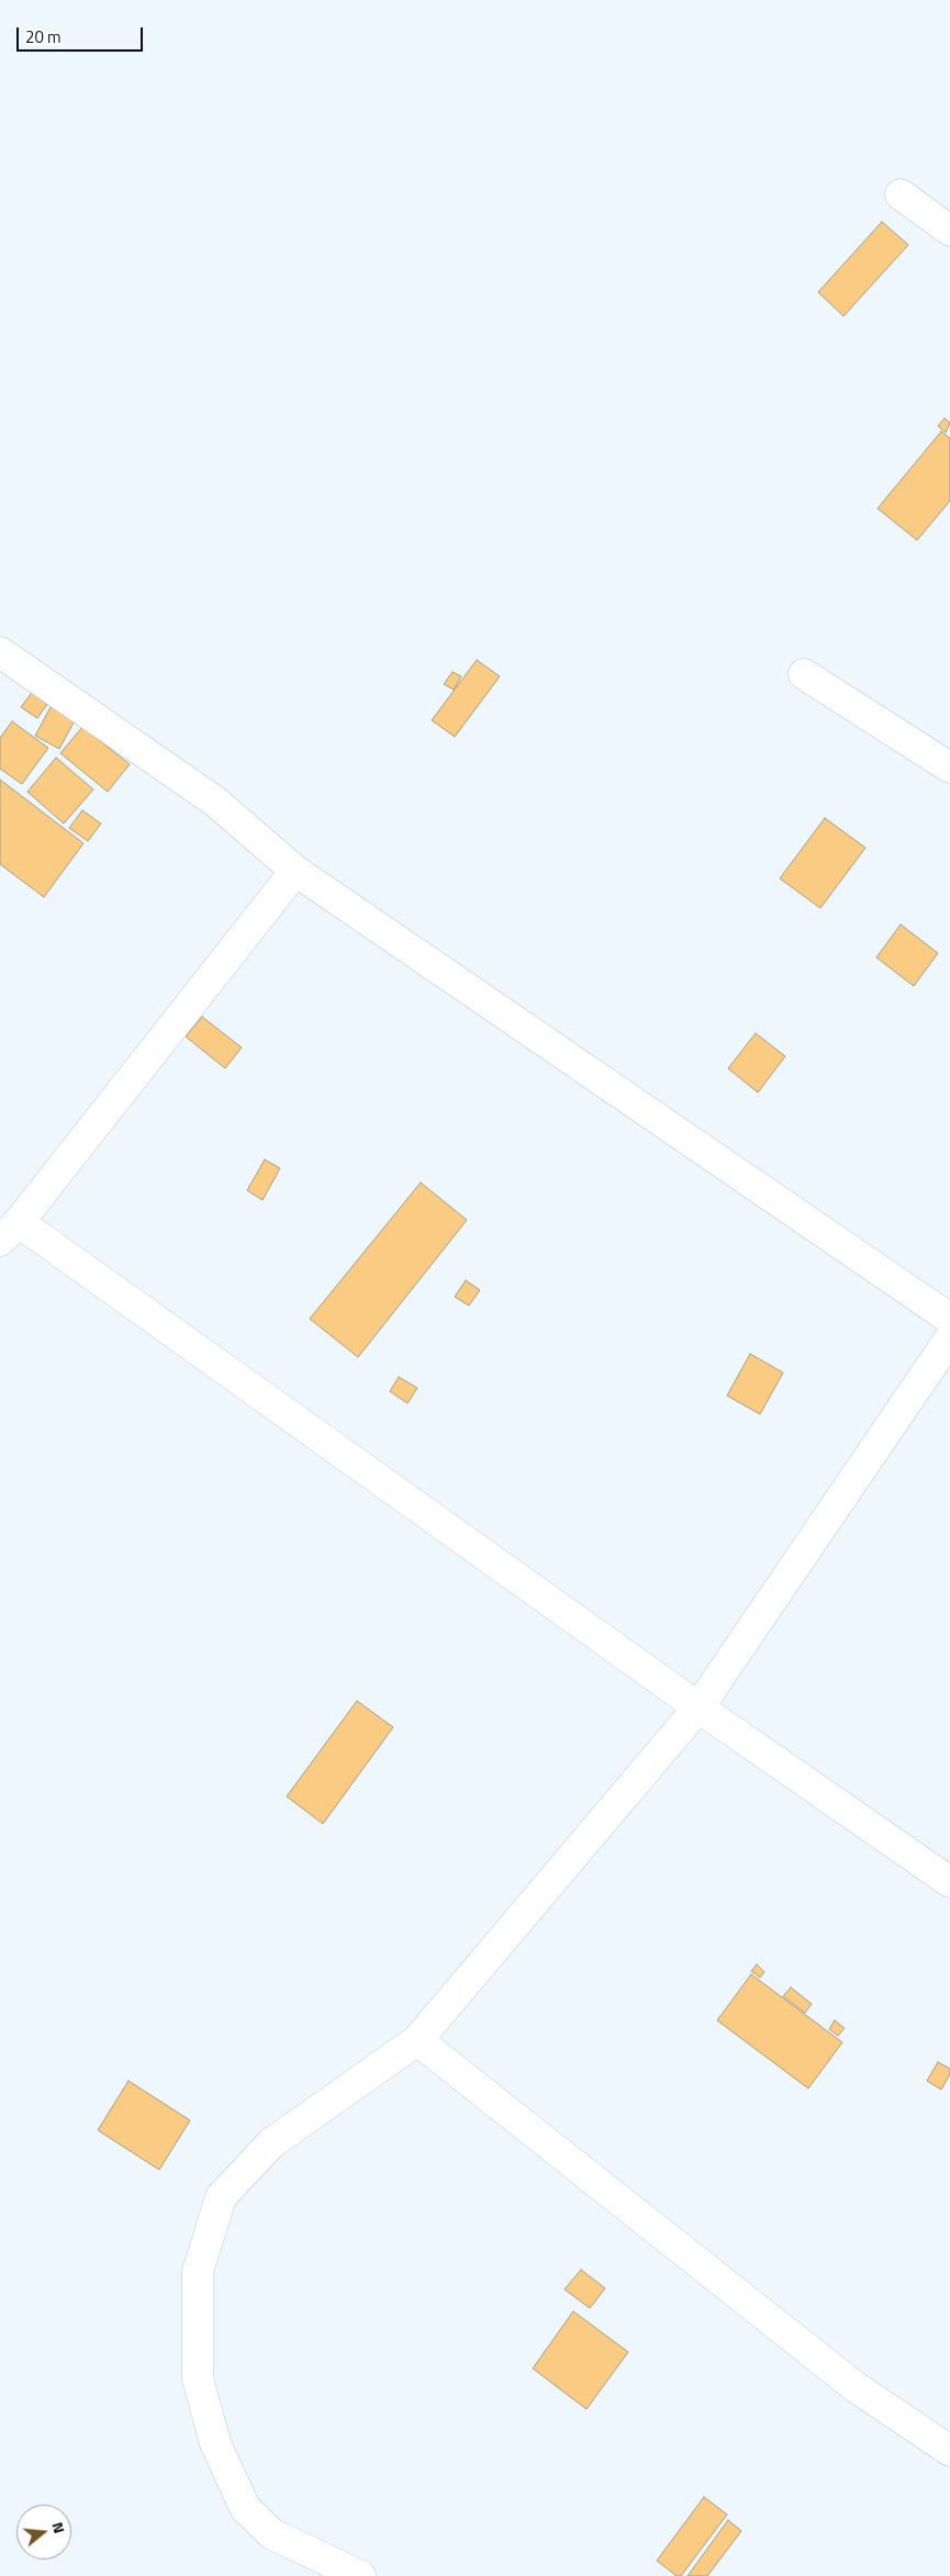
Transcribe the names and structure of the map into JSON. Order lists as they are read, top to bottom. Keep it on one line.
{"scale_bar":"20 m","north":"right"}
